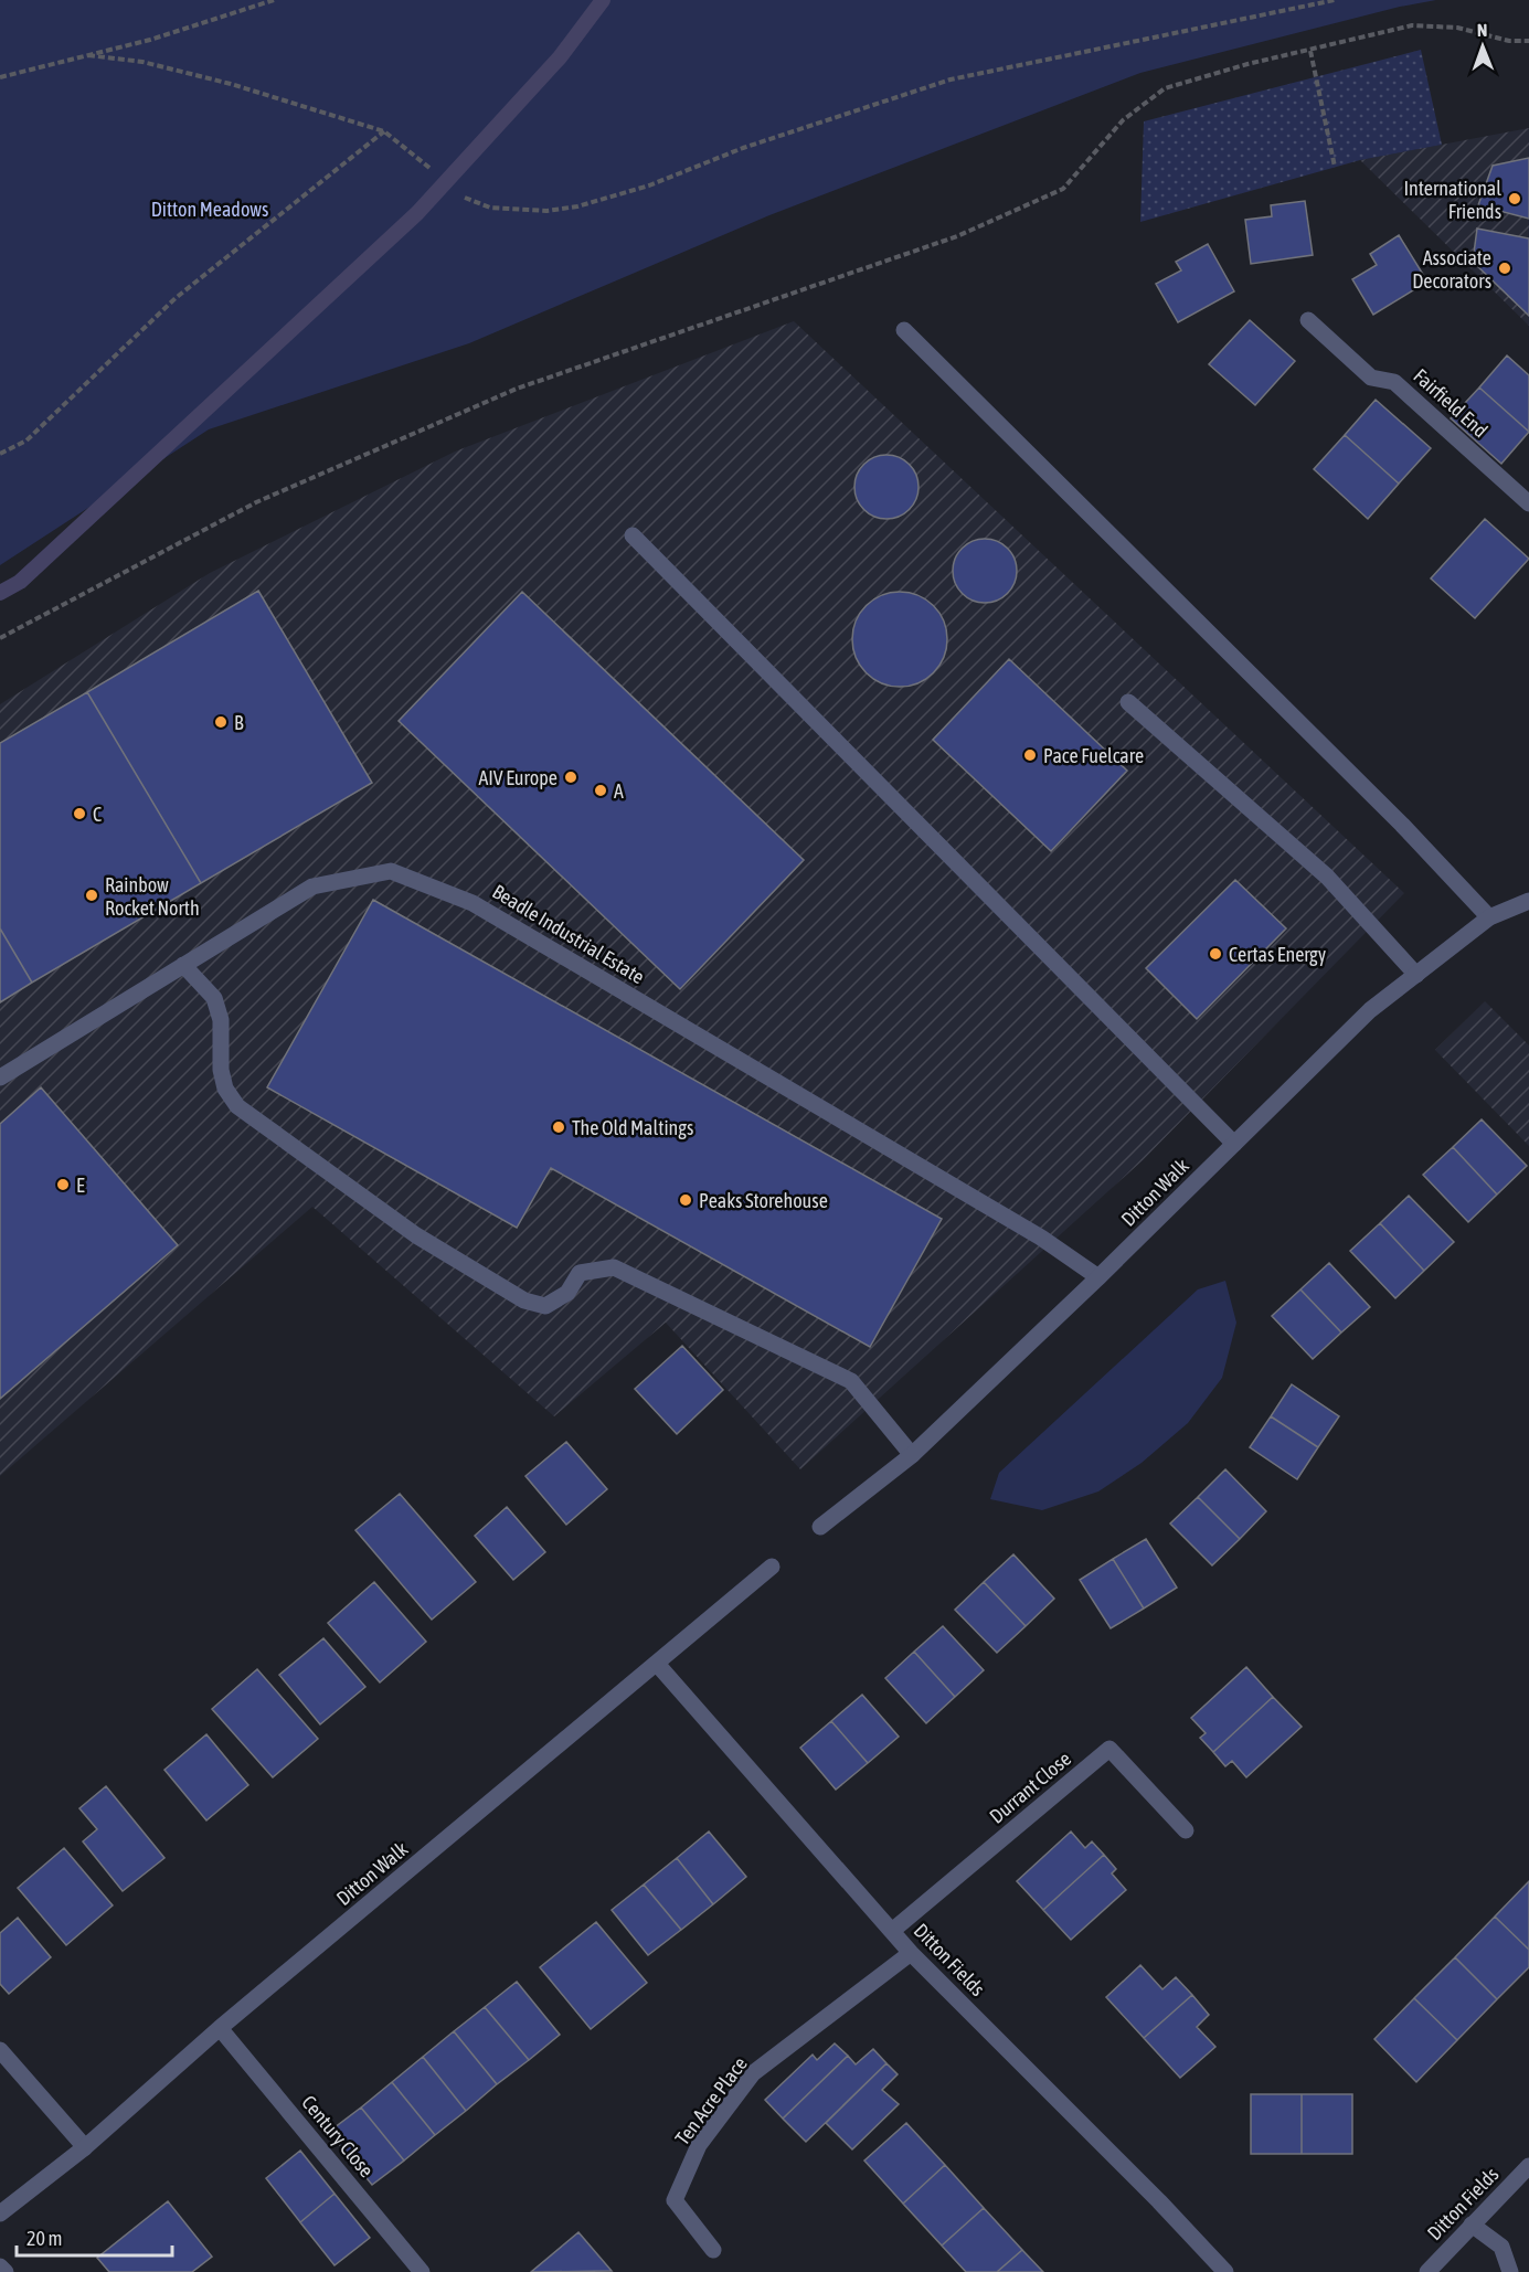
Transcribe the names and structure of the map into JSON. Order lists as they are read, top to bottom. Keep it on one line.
{"streets":{"street":["Fairfield End","Beadle Industrial Estate","Ditton Walk","Durrant Close","Ditton Fields","Ten Acre Place","Century Close"]},"crossings":[["Beadle Industrial Estate","Ditton Walk"],["Ditton Walk","Ditton Fields"],["Ditton Walk","Century Close"],["Durrant Close","Ditton Fields"],["Ditton Fields","Ten Acre Place"]],"parks":["Ditton Meadows"],"places":["International Friends","Associate Decorators","B","Pace Fuelcare","AIV Europe","A","C","Rainbow Rocket North","Certas Energy","The Old Maltings","E","Peaks Storehouse"],"scale_bar":"20 m","north":"top"}
